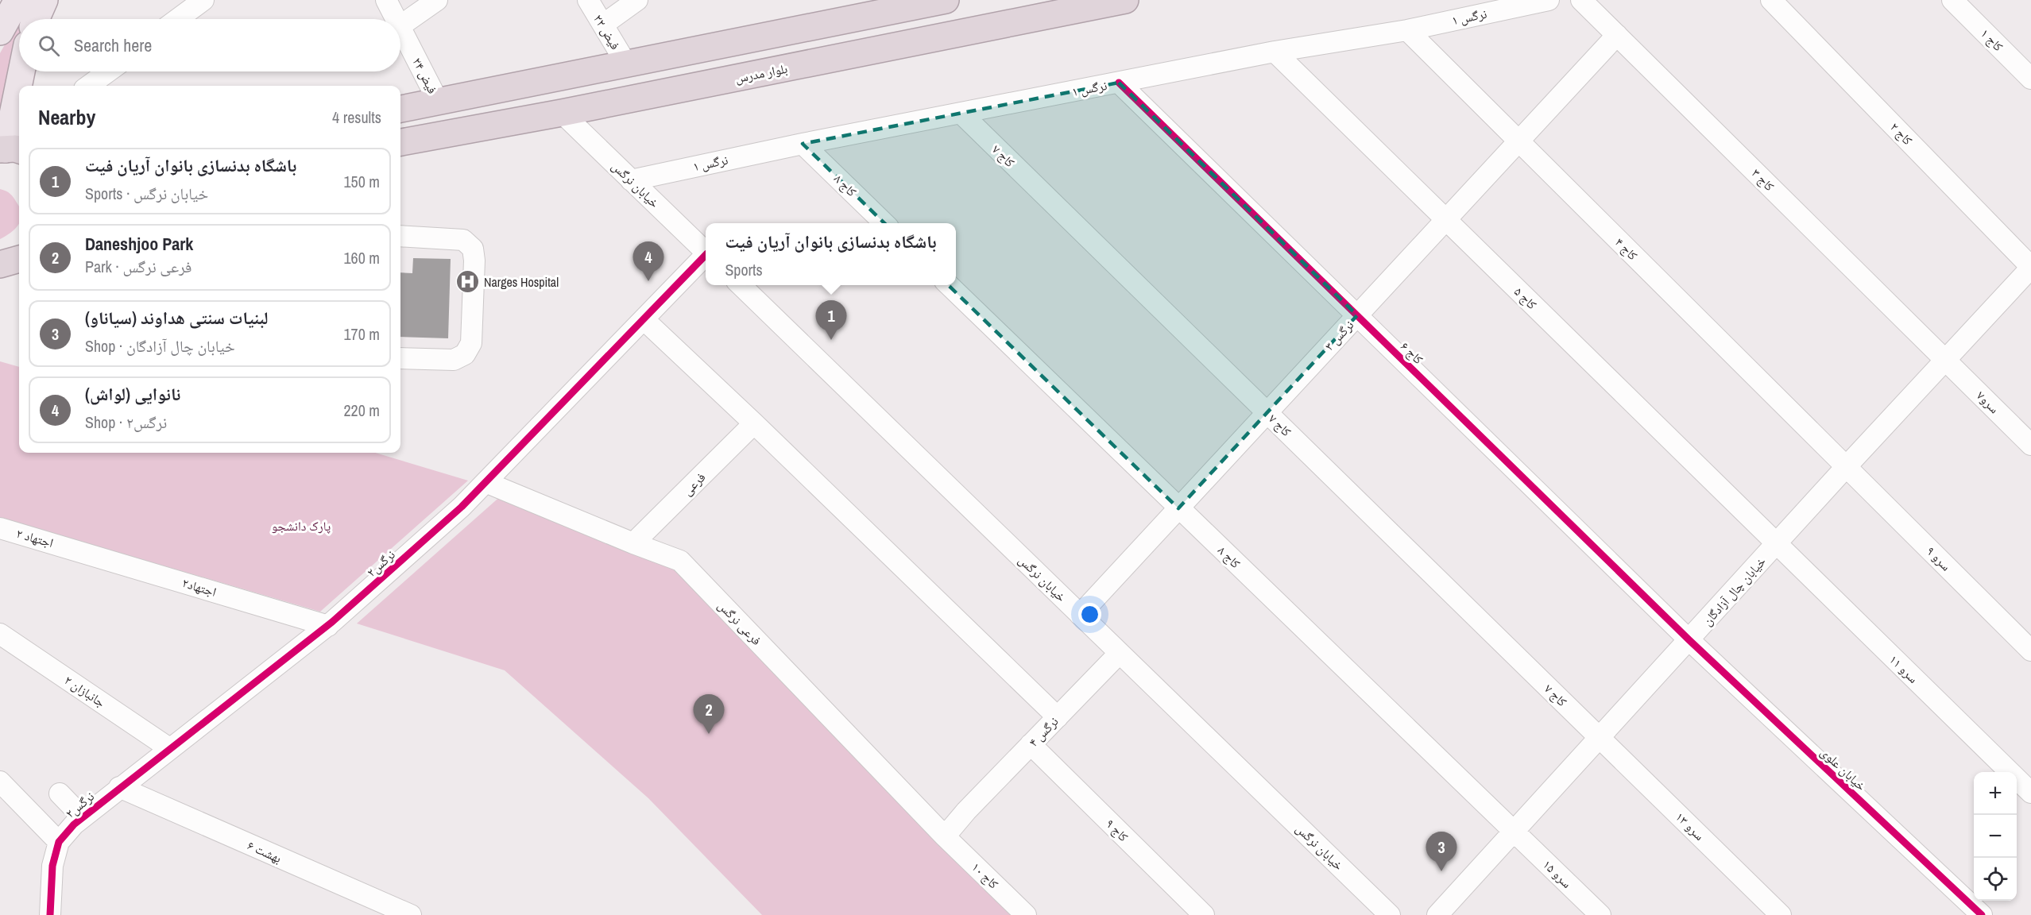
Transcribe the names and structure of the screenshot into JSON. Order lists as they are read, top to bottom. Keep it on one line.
{"streets":{"highway":["بلوار مدرس"],"street":["نرگس ۱","فیض ۲۲","کاج ۱","فیض ۲۴","کاج ۲","کاج ۷","کاج ۳","خیابان نرگس","کاج ۸","کاج ۴","کاج ۵","نرگس ۳","کاج ۶","سرو۷","فرعی","اجتهاد ۲","سرو ۹","نرگس۲","اجتهاد۲","خیابان چال آزادگان","فرعی نرگس","سرو ۱۱","جانبازان ۲","نرگس ۴","خیابان علوی","سرو ۱۳","کاج ۹","بهشت ۶","سرو ۱۵","کاج ۱۰"]},"crossings":[["نرگس ۱","کاج ۷"],["نرگس ۱","خیابان نرگس"],["نرگس ۱","کاج ۸"],["نرگس ۱","کاج ۴"],["نرگس ۱","کاج ۵"],["نرگس ۱","کاج ۶"],["بلوار مدرس","خیابان نرگس"],["کاج ۲","خیابان چال آزادگان"],["کاج ۷","نرگس ۳"],["کاج ۷","خیابان چال آزادگان"],["کاج ۷","سرو ۱۳"],["کاج ۳","نرگس ۳"],["کاج ۳","سرو۷"],["کاج ۳","خیابان چال آزادگان"],["خیابان نرگس","نرگس ۳"],["خیابان نرگس","نرگس ۴"],["کاج ۸","نرگس ۳"],["کاج ۸","خیابان چال آزادگان"],["کاج ۸","سرو ۱۵"],["کاج ۴","نرگس ۳"],["کاج ۴","سرو ۹"],["کاج ۴","خیابان چال آزادگان"],["کاج ۵","نرگس ۳"],["کاج ۵","خیابان چال آزادگان"],["کاج ۵","سرو ۱۱"],["نرگس ۳","کاج ۶"],["کاج ۶","خیابان چال آزادگان"],["کاج ۶","خیابان علوی"],["سرو۷","خیابان چال آزادگان"],["فرعی","فرعی نرگس"],["اجتهاد ۲","اجتهاد۲"],["سرو ۹","خیابان چال آزادگان"],["نرگس۲","اجتهاد۲"],["نرگس۲","فرعی نرگس"],["نرگس۲","جانبازان ۲"],["نرگس۲","بهشت ۶"],["خیابان چال آزادگان","سرو ۱۱"],["خیابان چال آزادگان","خیابان علوی"],["خیابان چال آزادگان","سرو ۱۳"],["خیابان چال آزادگان","سرو ۱۵"],["فرعی نرگس","نرگس ۴"],["فرعی نرگس","کاج ۱۰"],["نرگس ۴","کاج ۹"],["نرگس ۴","کاج ۱۰"]],"parks":["پارک دانشجو"],"places":{"hospital":["Narges Hospital"]},"page":{"search":"Search here","heading":["Nearby","4 results"],"list":[{"mark":"1","name":"باشگاه بدنسازی بانوان آریان فیت","note":"Sports · خیابان نرگس","value":"150 m"},{"mark":"2","name":"Daneshjoo Park","note":"Park · فرعی نرگس","value":"160 m"},{"mark":"3","name":"لبنیات سنتی هداوند (سیاناو)","note":"Shop · خیابان چال آزادگان","value":"170 m"},{"mark":"4","name":"نانوایی (لواش)","note":"Shop · نرگس۲","value":"220 m"}],"popup":["باشگاه بدنسازی بانوان آریان فیت","Sports"],"pins":["4","1","2","3"],"map_buttons":["+","−"]}}
